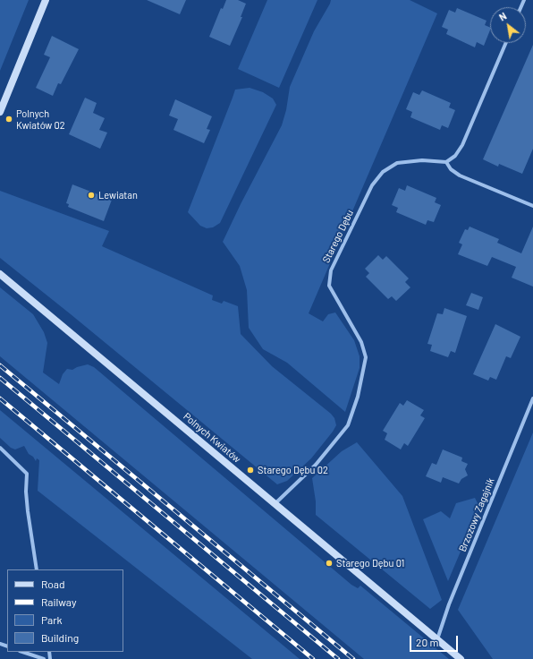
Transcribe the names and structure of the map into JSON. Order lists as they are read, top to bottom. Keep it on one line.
{"streets":{"street":["Starego Dębu","Polnych Kwiatów","Brzozowy Zagajnik"]},"crossings":[["Starego Dębu","Polnych Kwiatów"],["Polnych Kwiatów","Brzozowy Zagajnik"]],"places":["Polnych Kwiatów 02","Lewiatan","Starego Dębu 02","Starego Dębu 01"],"legend":["Road","Railway","Park","Building"],"scale_bar":"20 m","north":"top left"}
